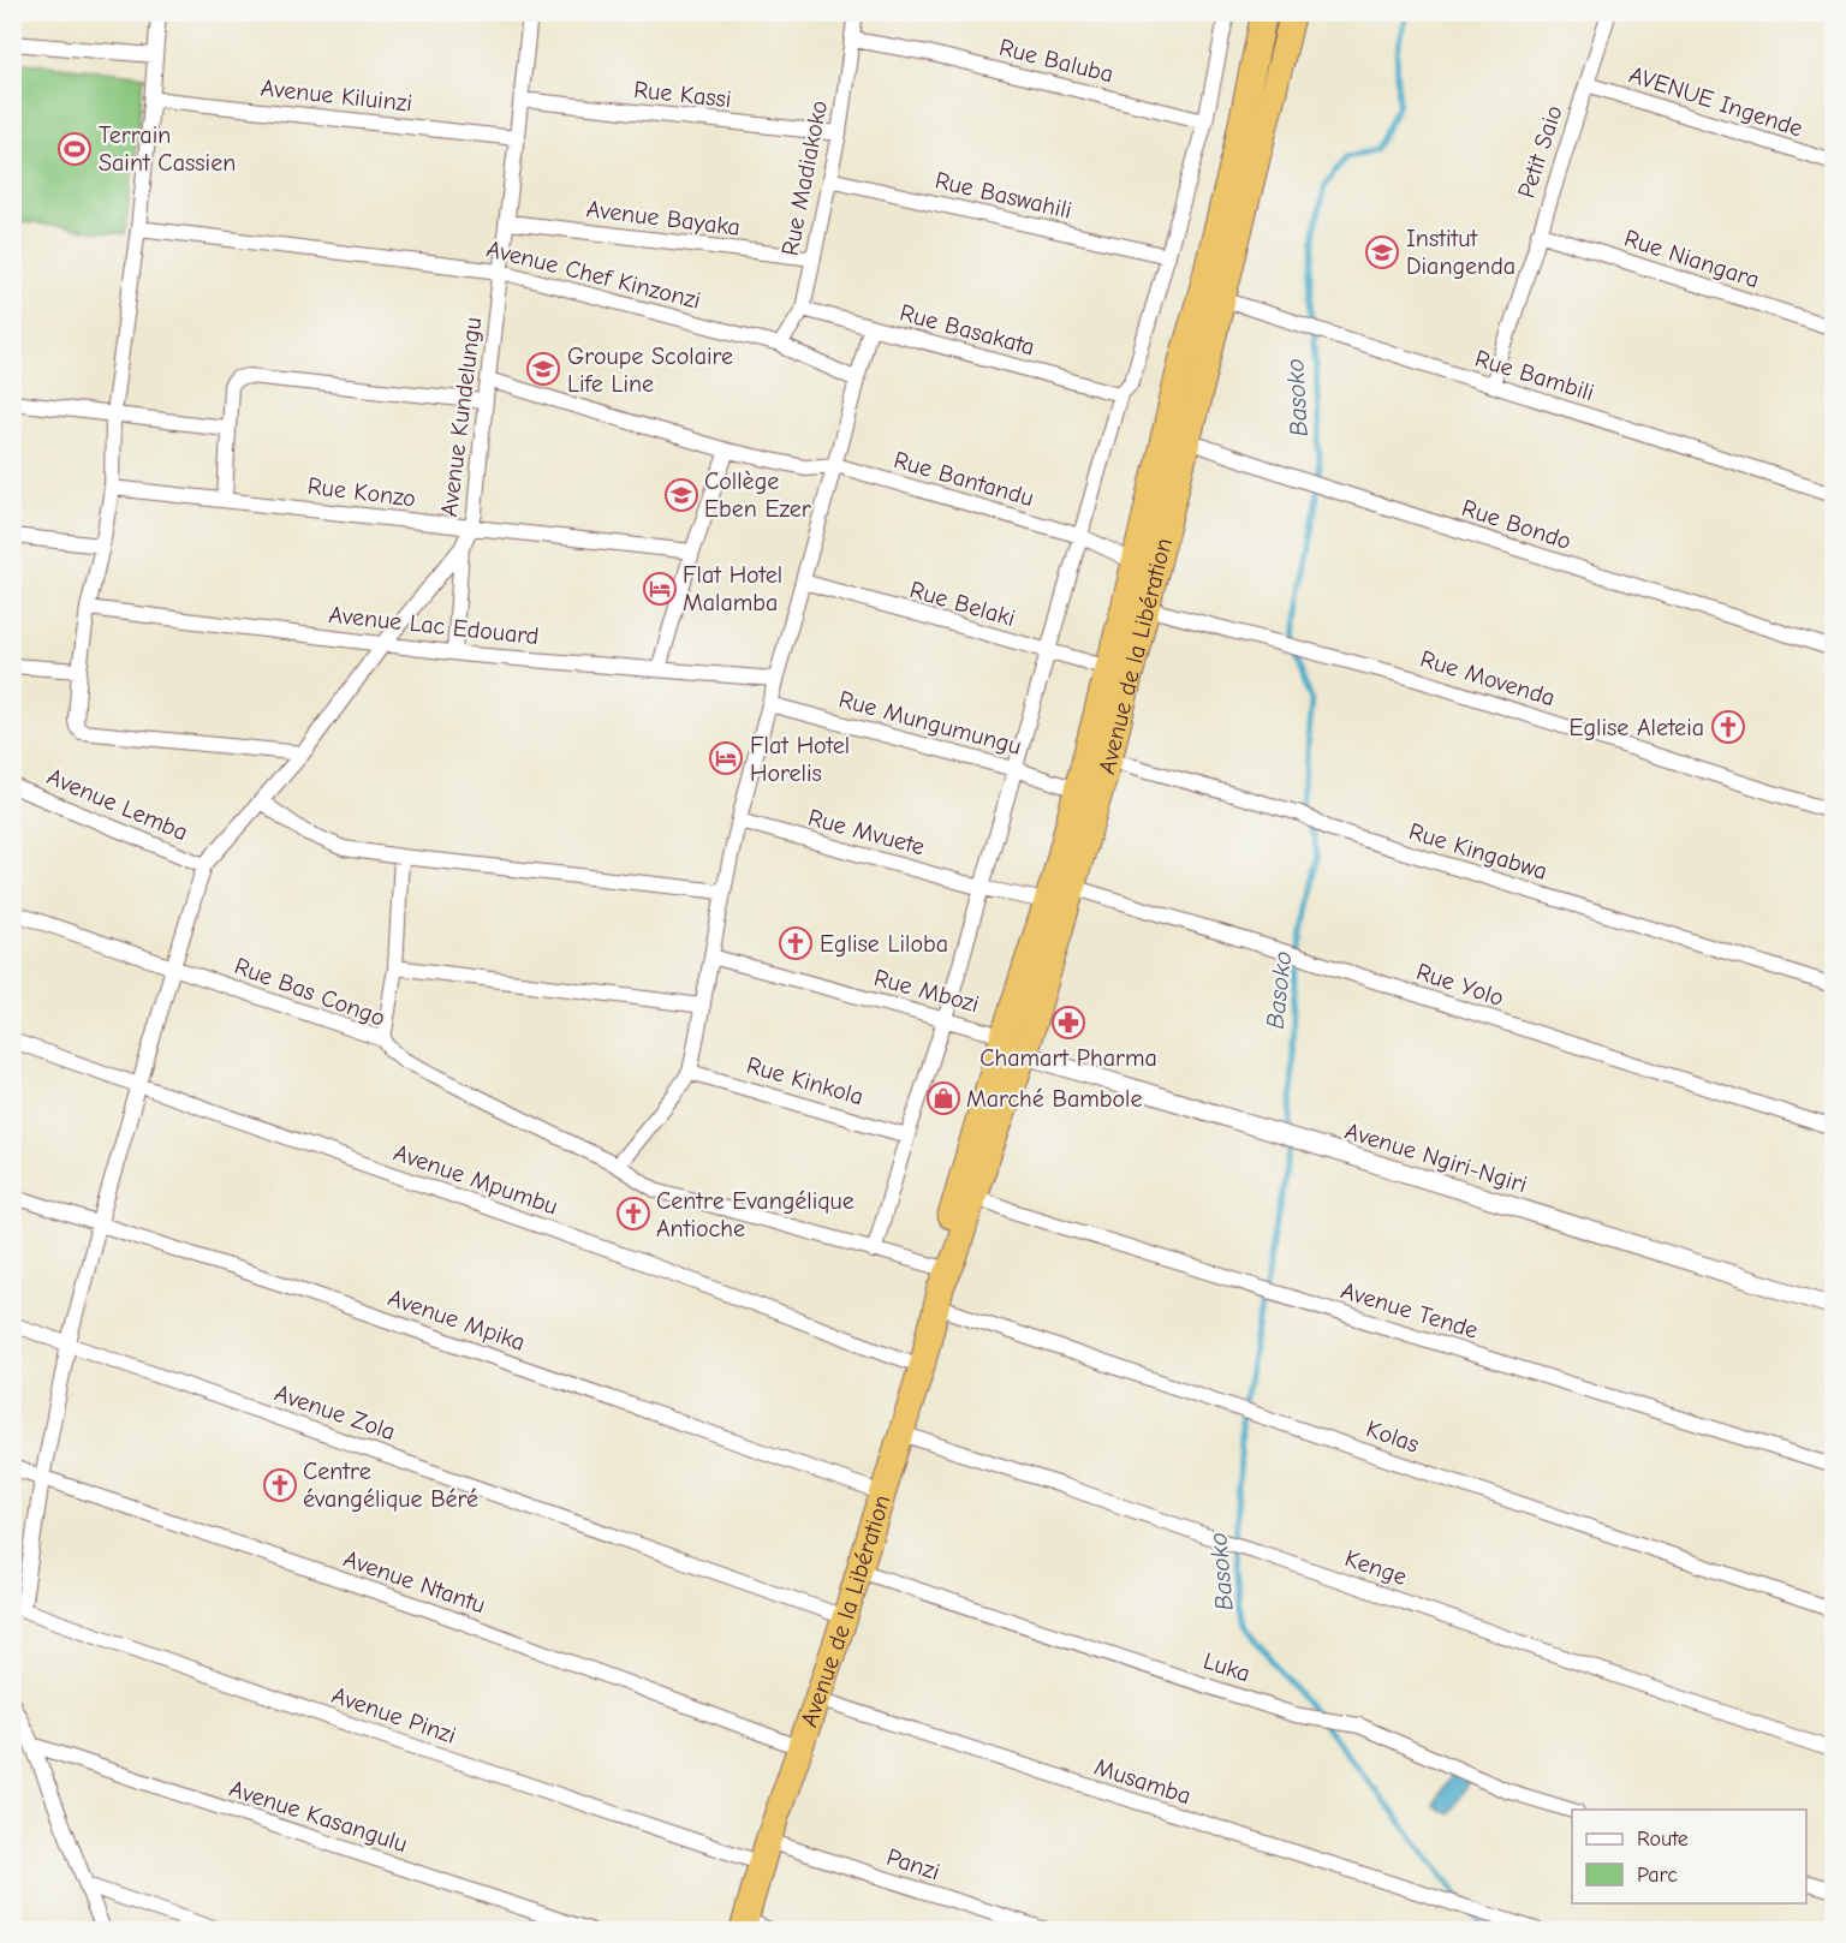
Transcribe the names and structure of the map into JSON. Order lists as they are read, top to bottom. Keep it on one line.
{"streets":{"highway":["Avenue de la Libération"],"street":["Rue Baluba","Rue Kassi","Avenue Kiluinzi","AVENUE Ingende","Petit Saio","Rue Madiakoko","Rue Baswahili","Avenue Bayaka","Rue Niangara","Avenue Chef Kinzonzi","Rue Basakata","Rue Bambili","Avenue Kundelungu","Rue Bantandu","Rue Konzo","Rue Bondo","Rue Belaki","Avenue Lac Edouard","Rue Movenda","Rue Mungumungu","Avenue Lemba","Rue Mvuete","Rue Kingabwa","Rue Yolo","Rue Mbozi","Rue Bas Congo","Rue Kinkola","Avenue Ngiri-Ngiri","Avenue Mpumbu","Avenue Tende","Avenue Mpika","Avenue Zola","Kolas","Kenge","Avenue Ntantu","Luka","Avenue Pinzi","Musamba","Avenue Kasangulu","Panzi"]},"crossings":[["Rue Baluba","Rue Madiakoko"],["Rue Kassi","Rue Madiakoko"],["Rue Kassi","Avenue Kundelungu"],["Avenue Kiluinzi","Avenue Kundelungu"],["AVENUE Ingende","Petit Saio"],["Petit Saio","Rue Niangara"],["Petit Saio","Rue Bambili"],["Rue Madiakoko","Rue Baswahili"],["Rue Madiakoko","Avenue Bayaka"],["Rue Madiakoko","Avenue Chef Kinzonzi"],["Rue Madiakoko","Rue Basakata"],["Avenue Bayaka","Avenue Kundelungu"],["Avenue Chef Kinzonzi","Avenue Kundelungu"],["Rue Bambili","Avenue de la Libération"],["Avenue Kundelungu","Rue Bantandu"],["Avenue Kundelungu","Rue Konzo"],["Avenue Kundelungu","Avenue Lac Edouard"],["Avenue Kundelungu","Avenue Lemba"],["Rue Bantandu","Avenue de la Libération"],["Rue Bondo","Avenue de la Libération"],["Rue Belaki","Avenue de la Libération"],["Avenue de la Libération","Rue Movenda"],["Avenue de la Libération","Rue Mungumungu"],["Avenue de la Libération","Rue Mvuete"],["Avenue de la Libération","Rue Kingabwa"],["Avenue de la Libération","Rue Yolo"],["Avenue de la Libération","Rue Mbozi"],["Avenue de la Libération","Avenue Ngiri-Ngiri"],["Avenue de la Libération","Avenue Mpumbu"],["Avenue de la Libération","Avenue Tende"],["Avenue de la Libération","Avenue Mpika"],["Avenue de la Libération","Avenue Zola"],["Avenue de la Libération","Kolas"],["Avenue de la Libération","Kenge"],["Avenue de la Libération","Avenue Ntantu"],["Avenue de la Libération","Luka"],["Avenue de la Libération","Avenue Pinzi"],["Avenue de la Libération","Musamba"],["Avenue de la Libération","Panzi"],["Rue Mbozi","Avenue Ngiri-Ngiri"],["Rue Bas Congo","Kolas"],["Avenue Pinzi","Panzi"]],"water":["Basoko"],"places":{"sports":["Terrain Saint Cassien"],"school or university":["Institut Diangenda","Groupe Scolaire Life Line","Collège Eben Ezer"],"hotel":["Flat Hotel Malamba","Flat Hotel Horelis"],"church":["Eglise Aleteia","Eglise Liloba","Centre Evangélique Antioche","Centre évangélique Béré"],"pharmacy":["Chamart Pharma"],"shop":["Marché Bambole"]},"legend":["Route","Parc"]}
